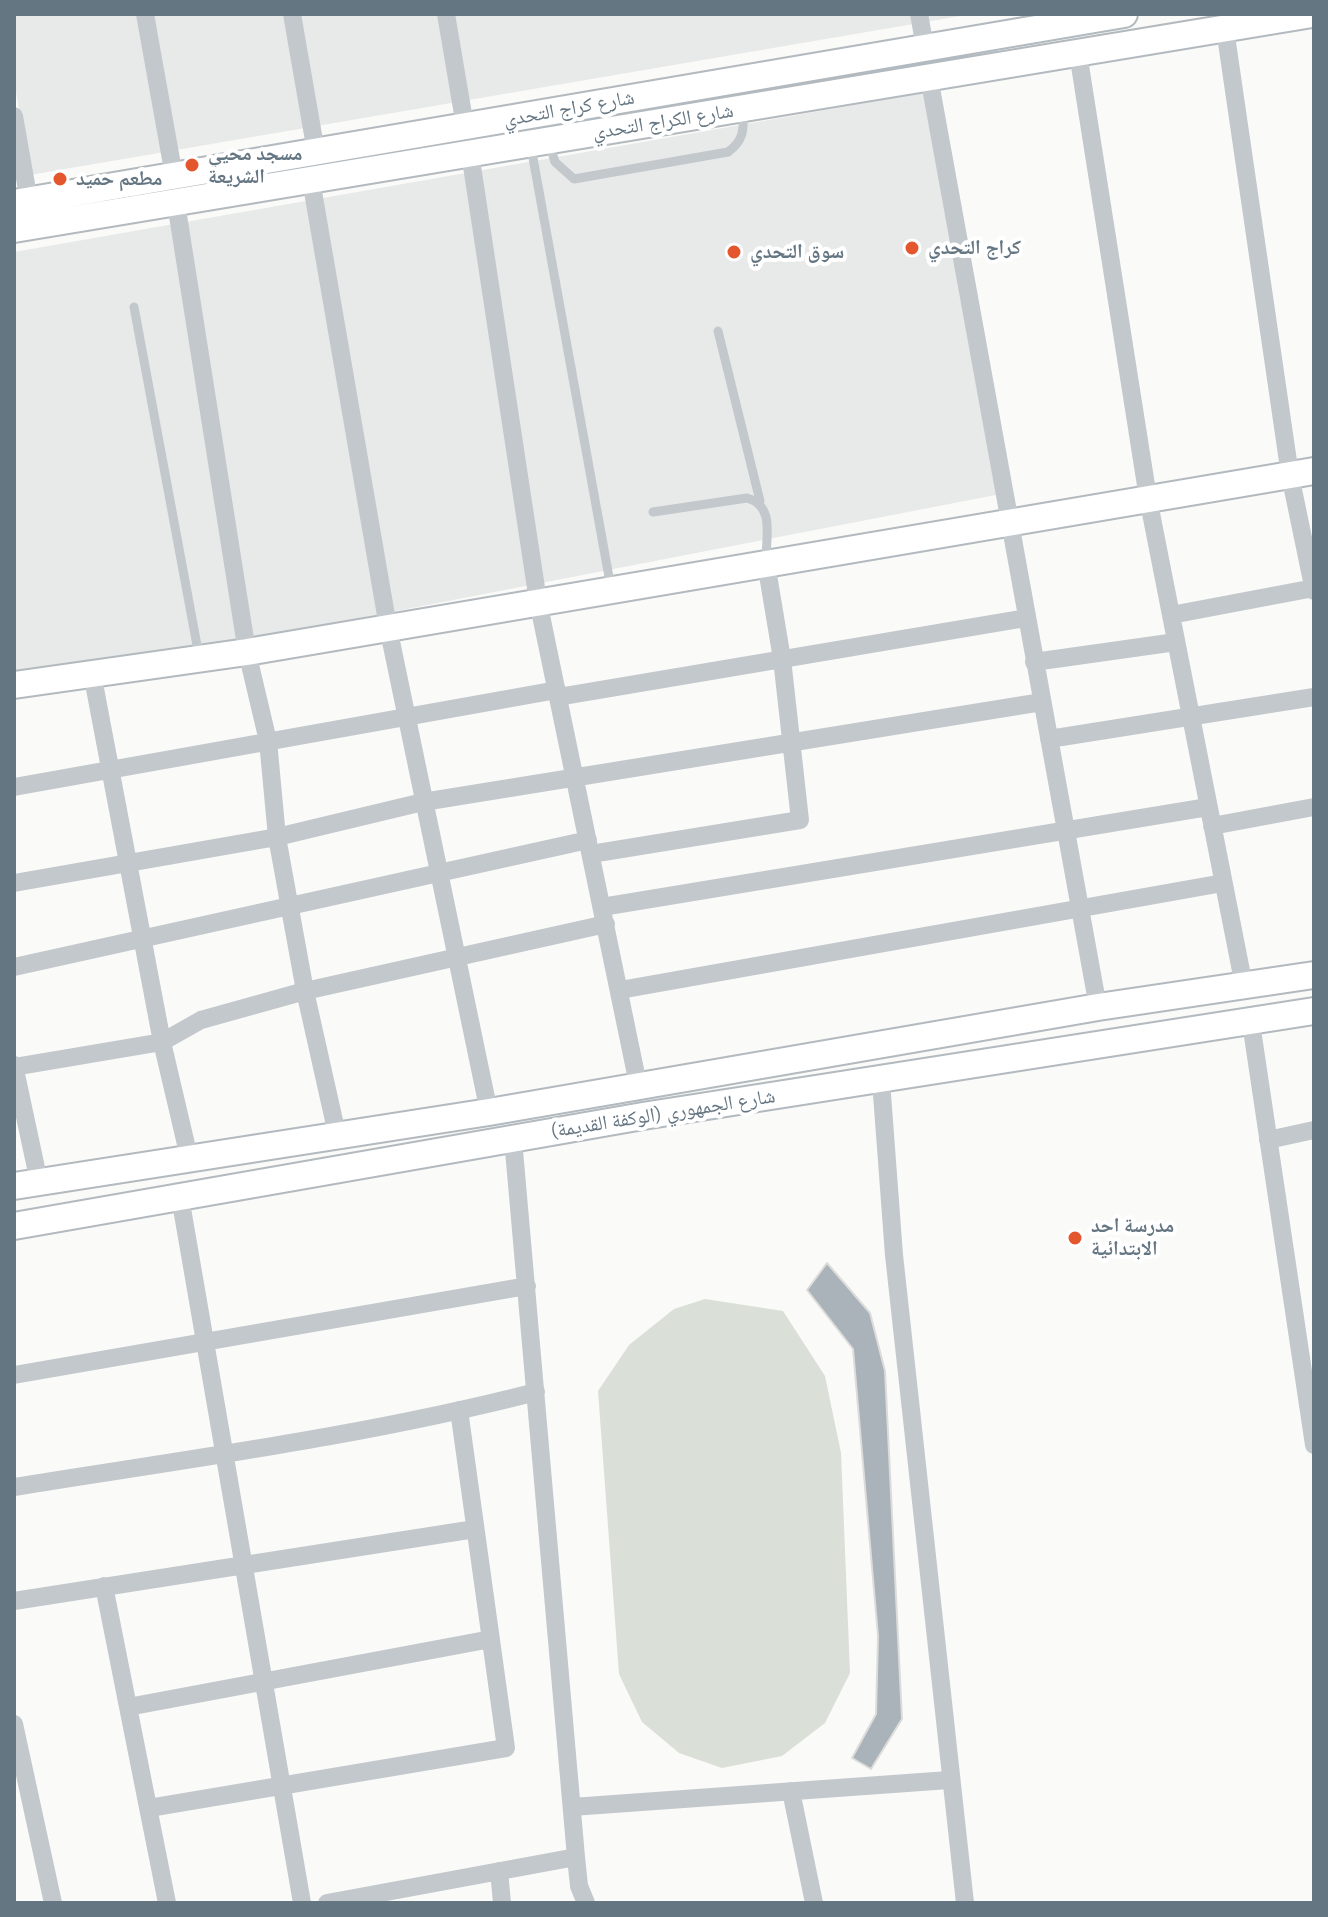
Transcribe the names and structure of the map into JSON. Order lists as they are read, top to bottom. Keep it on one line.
{"streets":{"main road":["شارع كراج التحدي","شارع الكراج التحدي","شارع الجمهوري (الوكفة القديمة)"]},"places":["مسجد محيي الشريعة","مطعم حميد","كراج التحدي","سوق التحدي","مدرسة احد الابتدائية"]}
